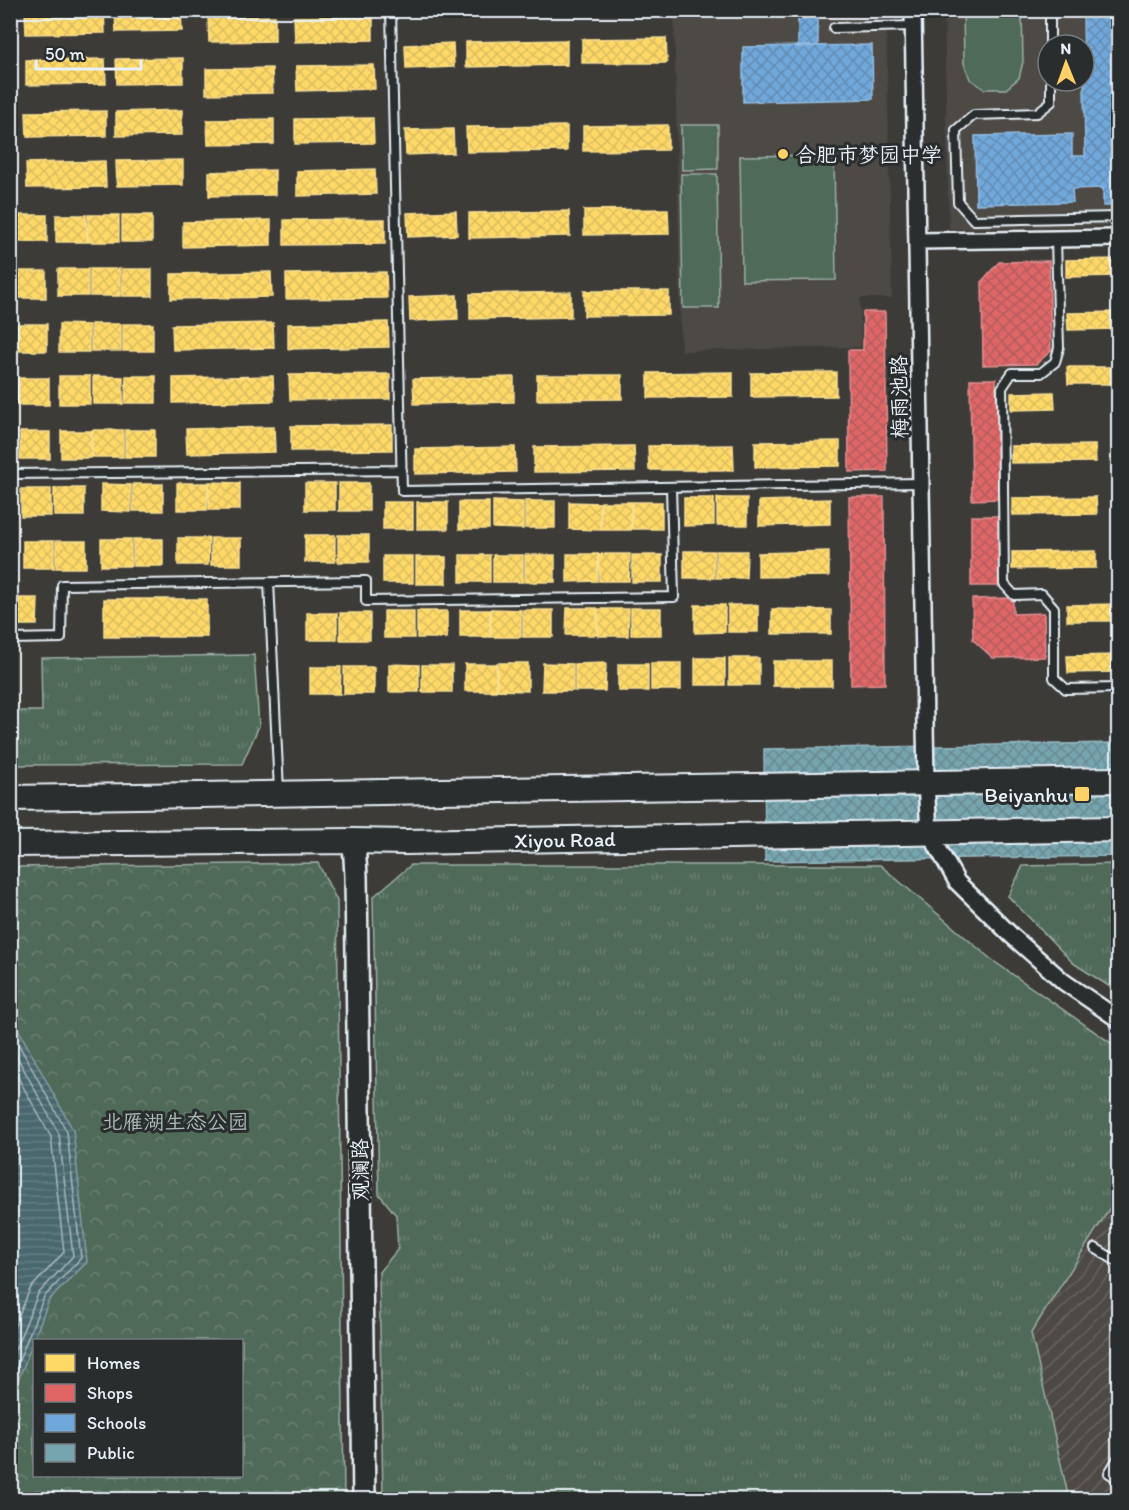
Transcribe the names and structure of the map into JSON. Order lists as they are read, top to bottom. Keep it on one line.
{"streets":{"main road":["Xiyou Road"],"street":["梅雨池路","观澜路"]},"crossings":[["梅雨池路","Xiyou Road"],["Xiyou Road","观澜路"]],"parks":["北雁湖生态公园"],"places":{"other":["合肥市梦园中学"],"transit":["Beiyanhu"]},"legend":["Homes","Shops","Schools","Public"],"scale_bar":"50 m","north":"top"}
